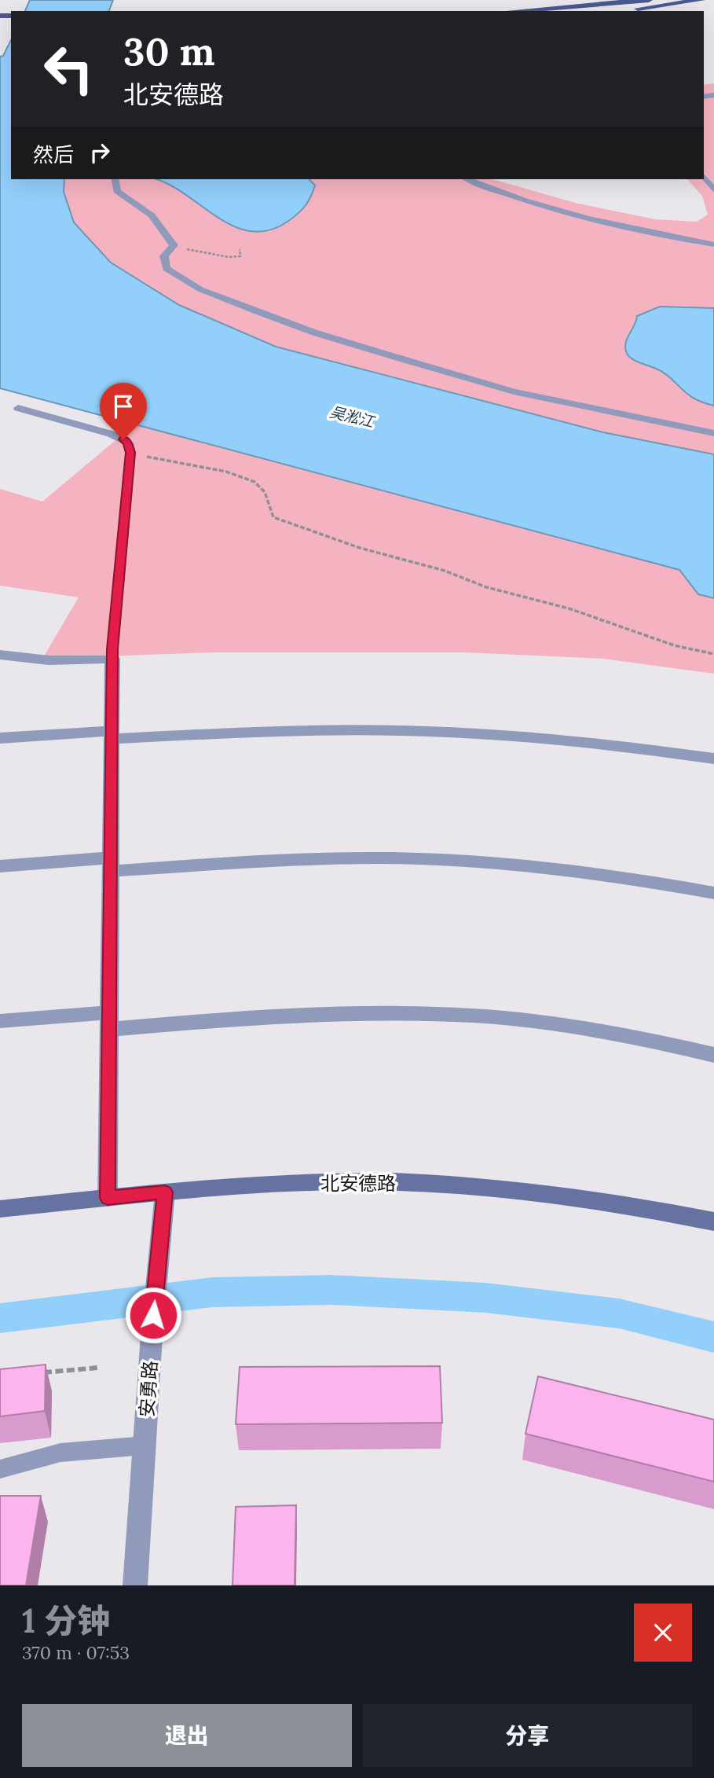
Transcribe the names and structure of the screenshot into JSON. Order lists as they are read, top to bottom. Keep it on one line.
{"streets":{"street":["北安德路","安勇路"]},"crossings":[["北安德路","安勇路"]],"water":["吴淞江"],"page":{"turn":["30 m","北安德路"],"then":"然后","heading":["1 分钟","370 m · 07:53"],"buttons":["退出","分享"]}}
